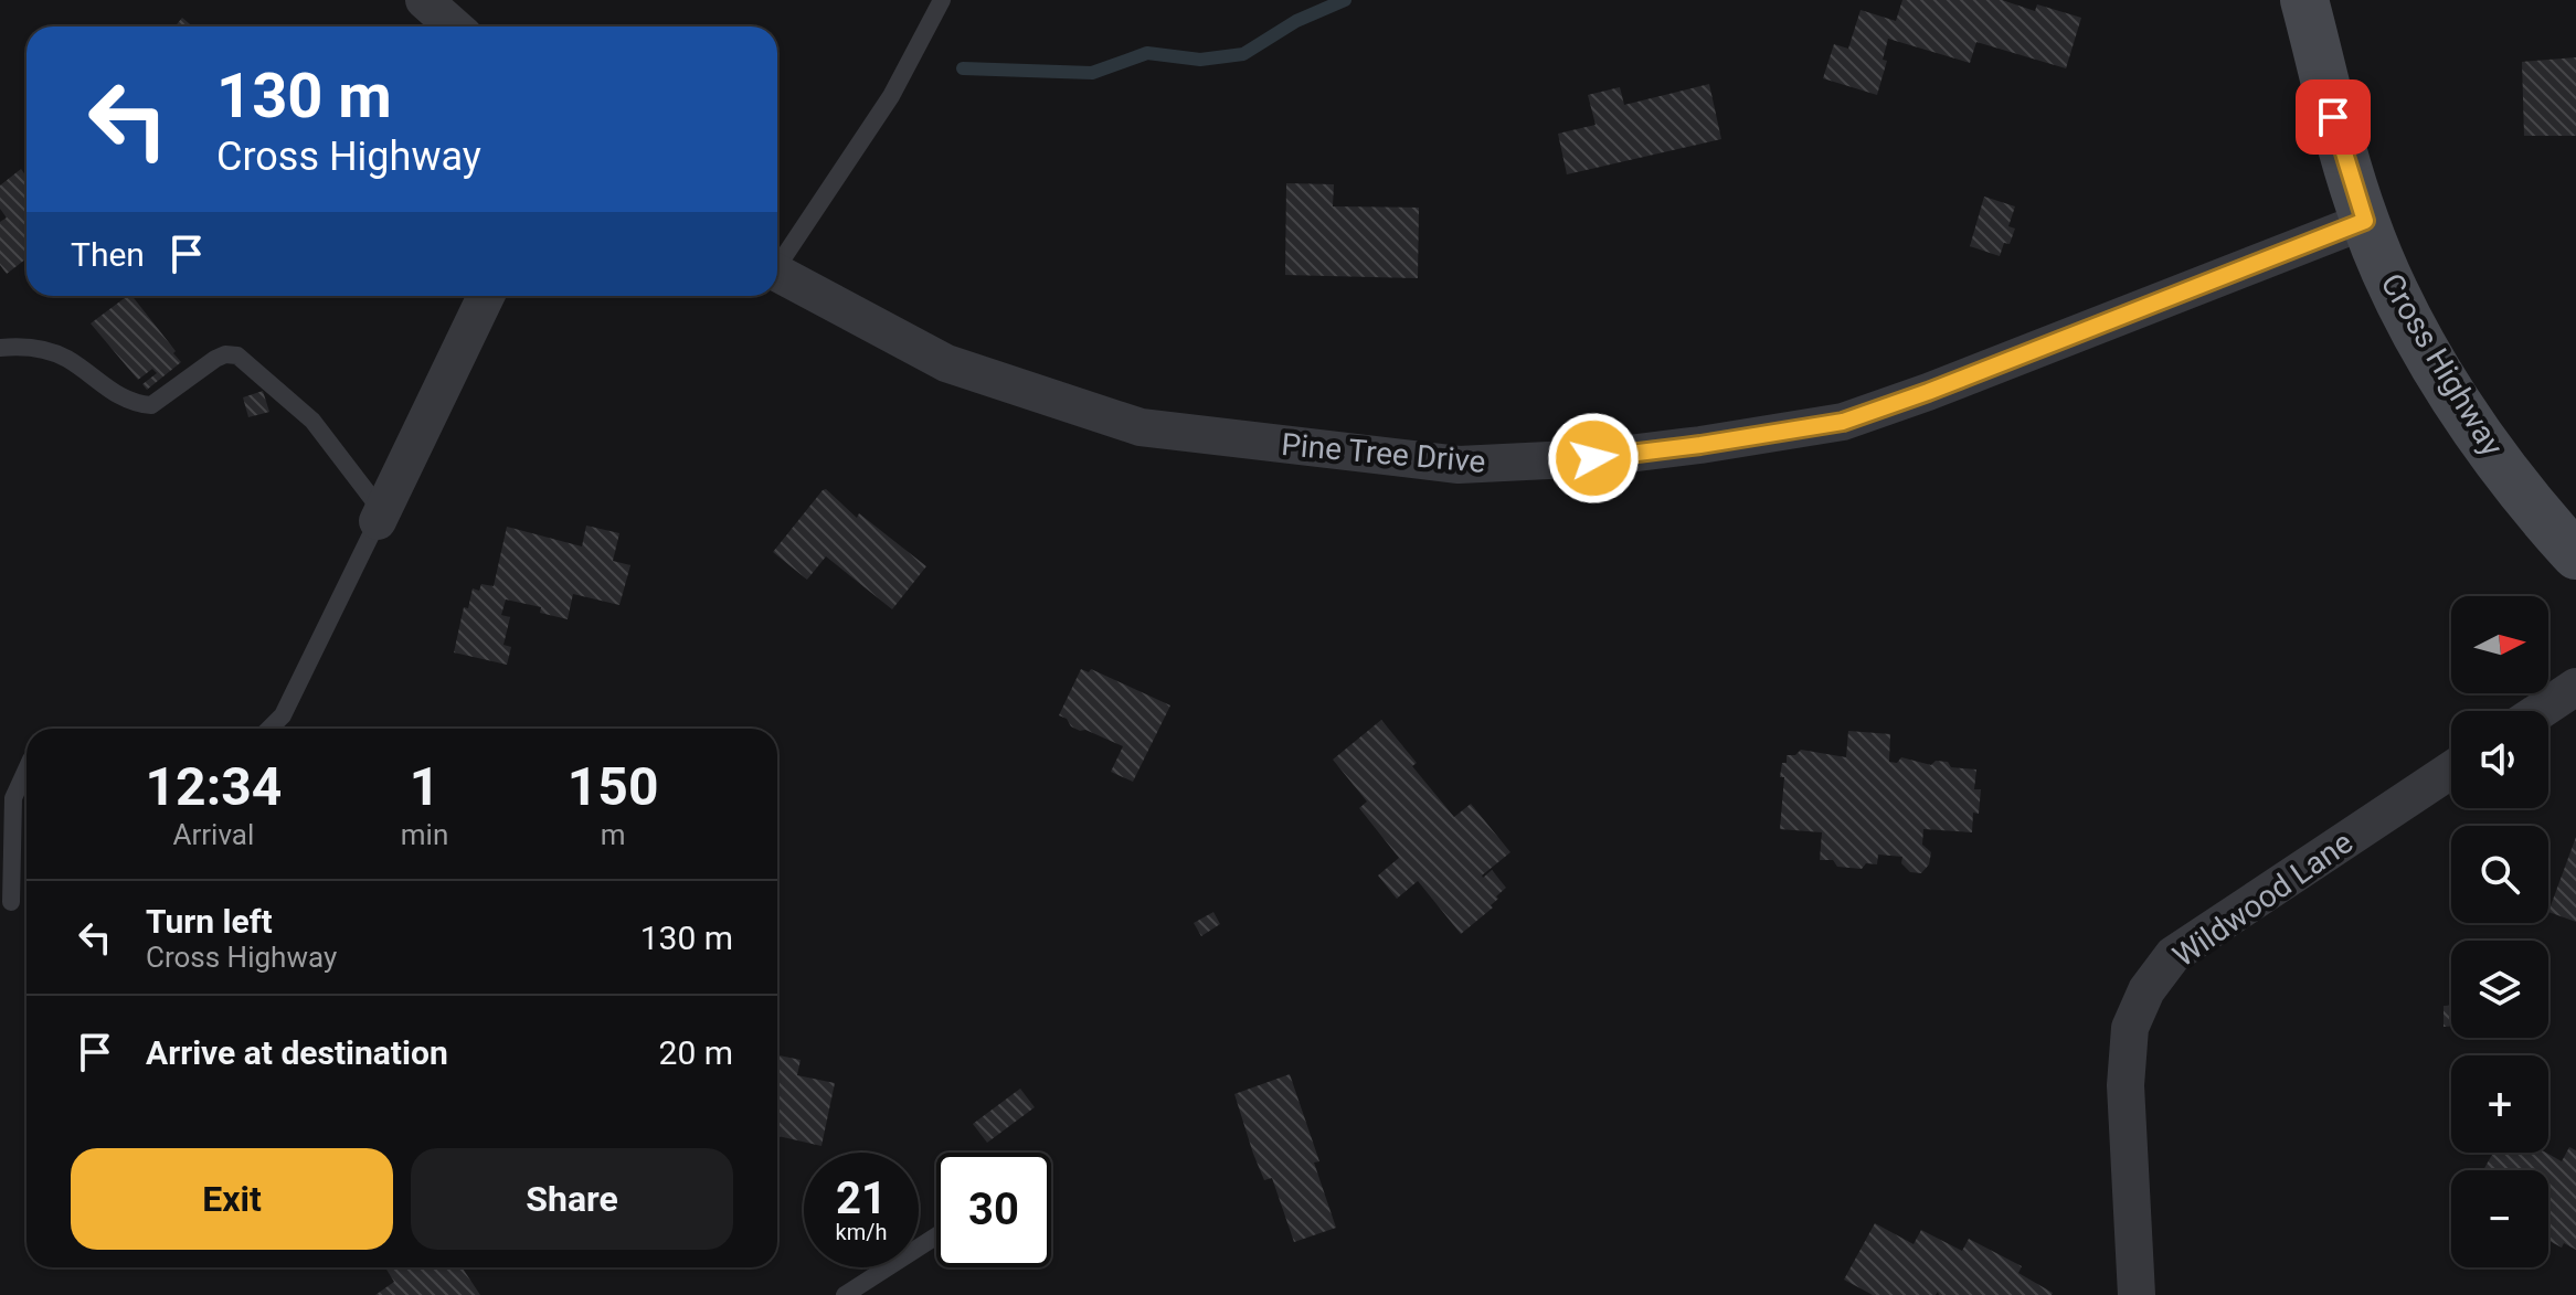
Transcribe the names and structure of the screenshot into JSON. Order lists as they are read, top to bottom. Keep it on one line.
{"streets":{"street":["Cross Highway","Pine Tree Drive","Wildwood Lane"]},"crossings":[["Cross Highway","Pine Tree Drive"]],"north":"right","page":{"turn":["130 m","Cross Highway"],"then":"Then","map_buttons":["+","−"],"eta":["12:34","Arrival","1","min","150","m"],"list":[{"name":"Turn left","note":"Cross Highway","value":"130 m"},{"name":"Arrive at destination","value":"20 m"}],"buttons":["Exit","Share"],"speed":"21 km/h","limit":"30"}}
